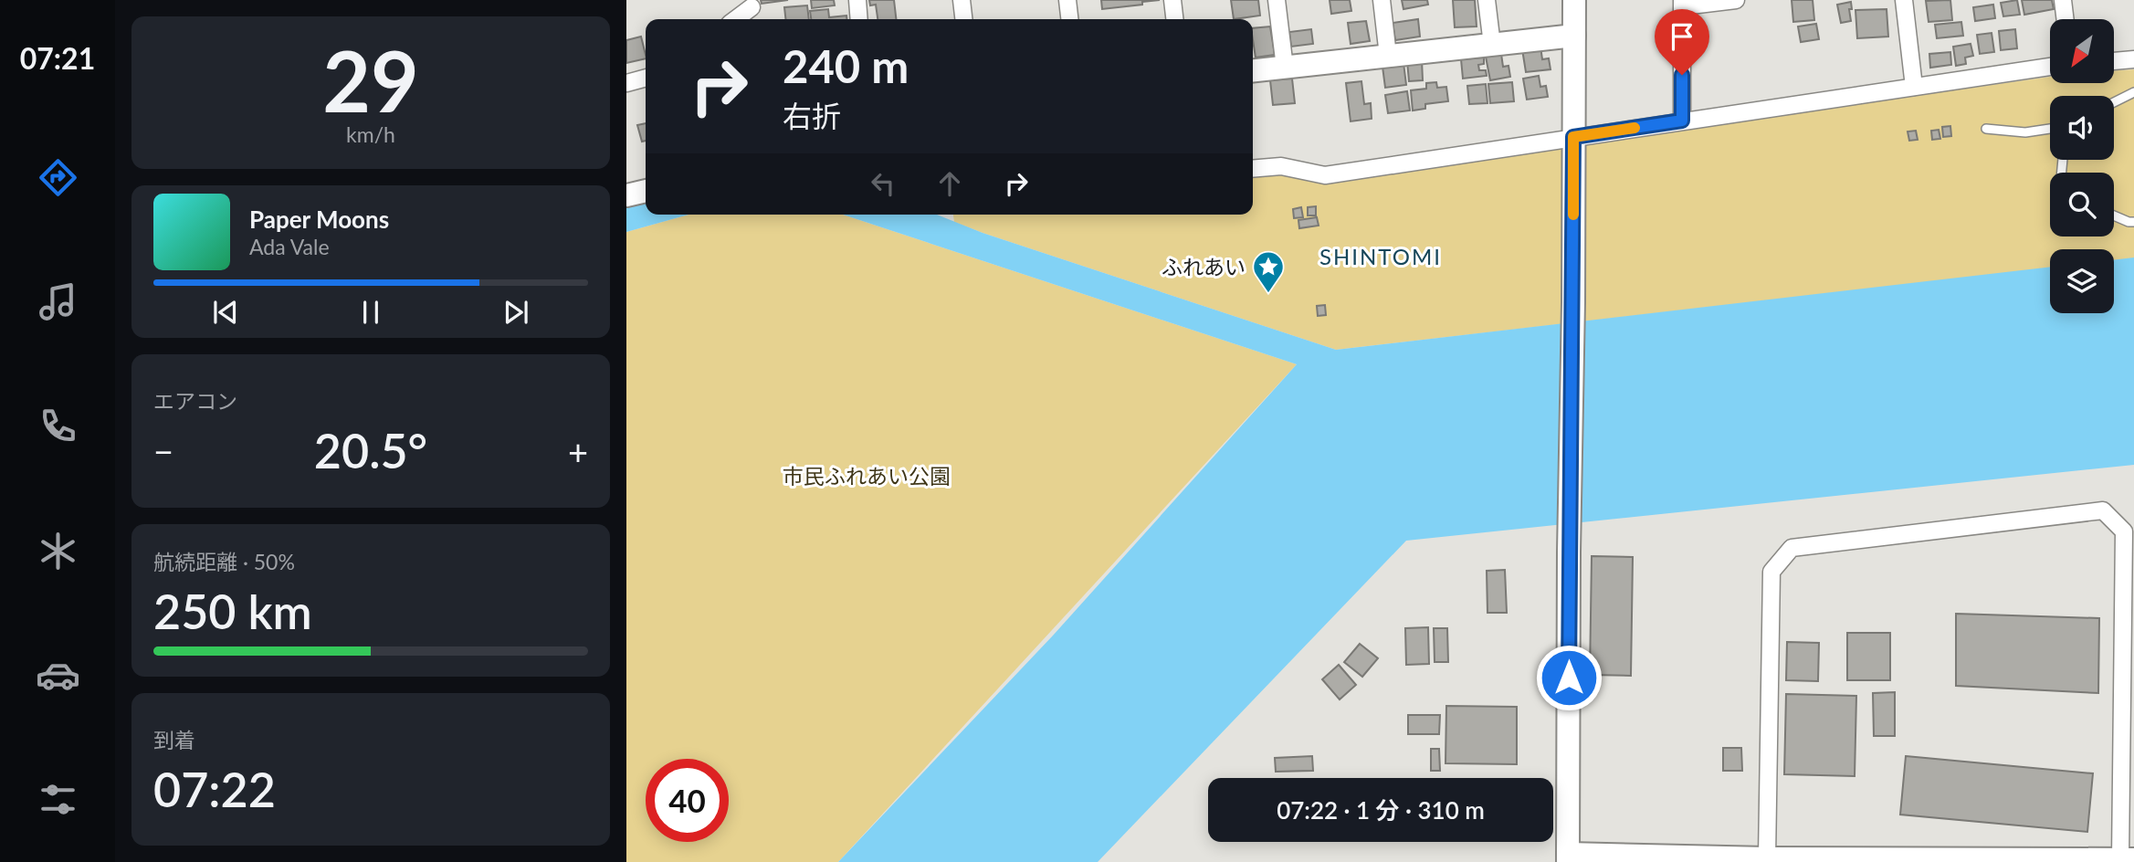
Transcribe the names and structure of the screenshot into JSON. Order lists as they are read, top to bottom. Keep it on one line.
{"districts":["SHINTOMI"],"parks":["市民ふれあい公園"],"places":{"place":["ふれあい"]},"north":"bottom left","page":{"tabs":"07:21","tile":[["29","km/h"],"エアコン",["航続距離 · 50%","250 km"],["到着","07:22"]],"turn":["240 m","右折"],"song":["Paper Moons","Ada Vale"],"heat":["−","20.5°","+"],"limit":"40","trip":"07:22 · 1 分 · 310 m"}}
